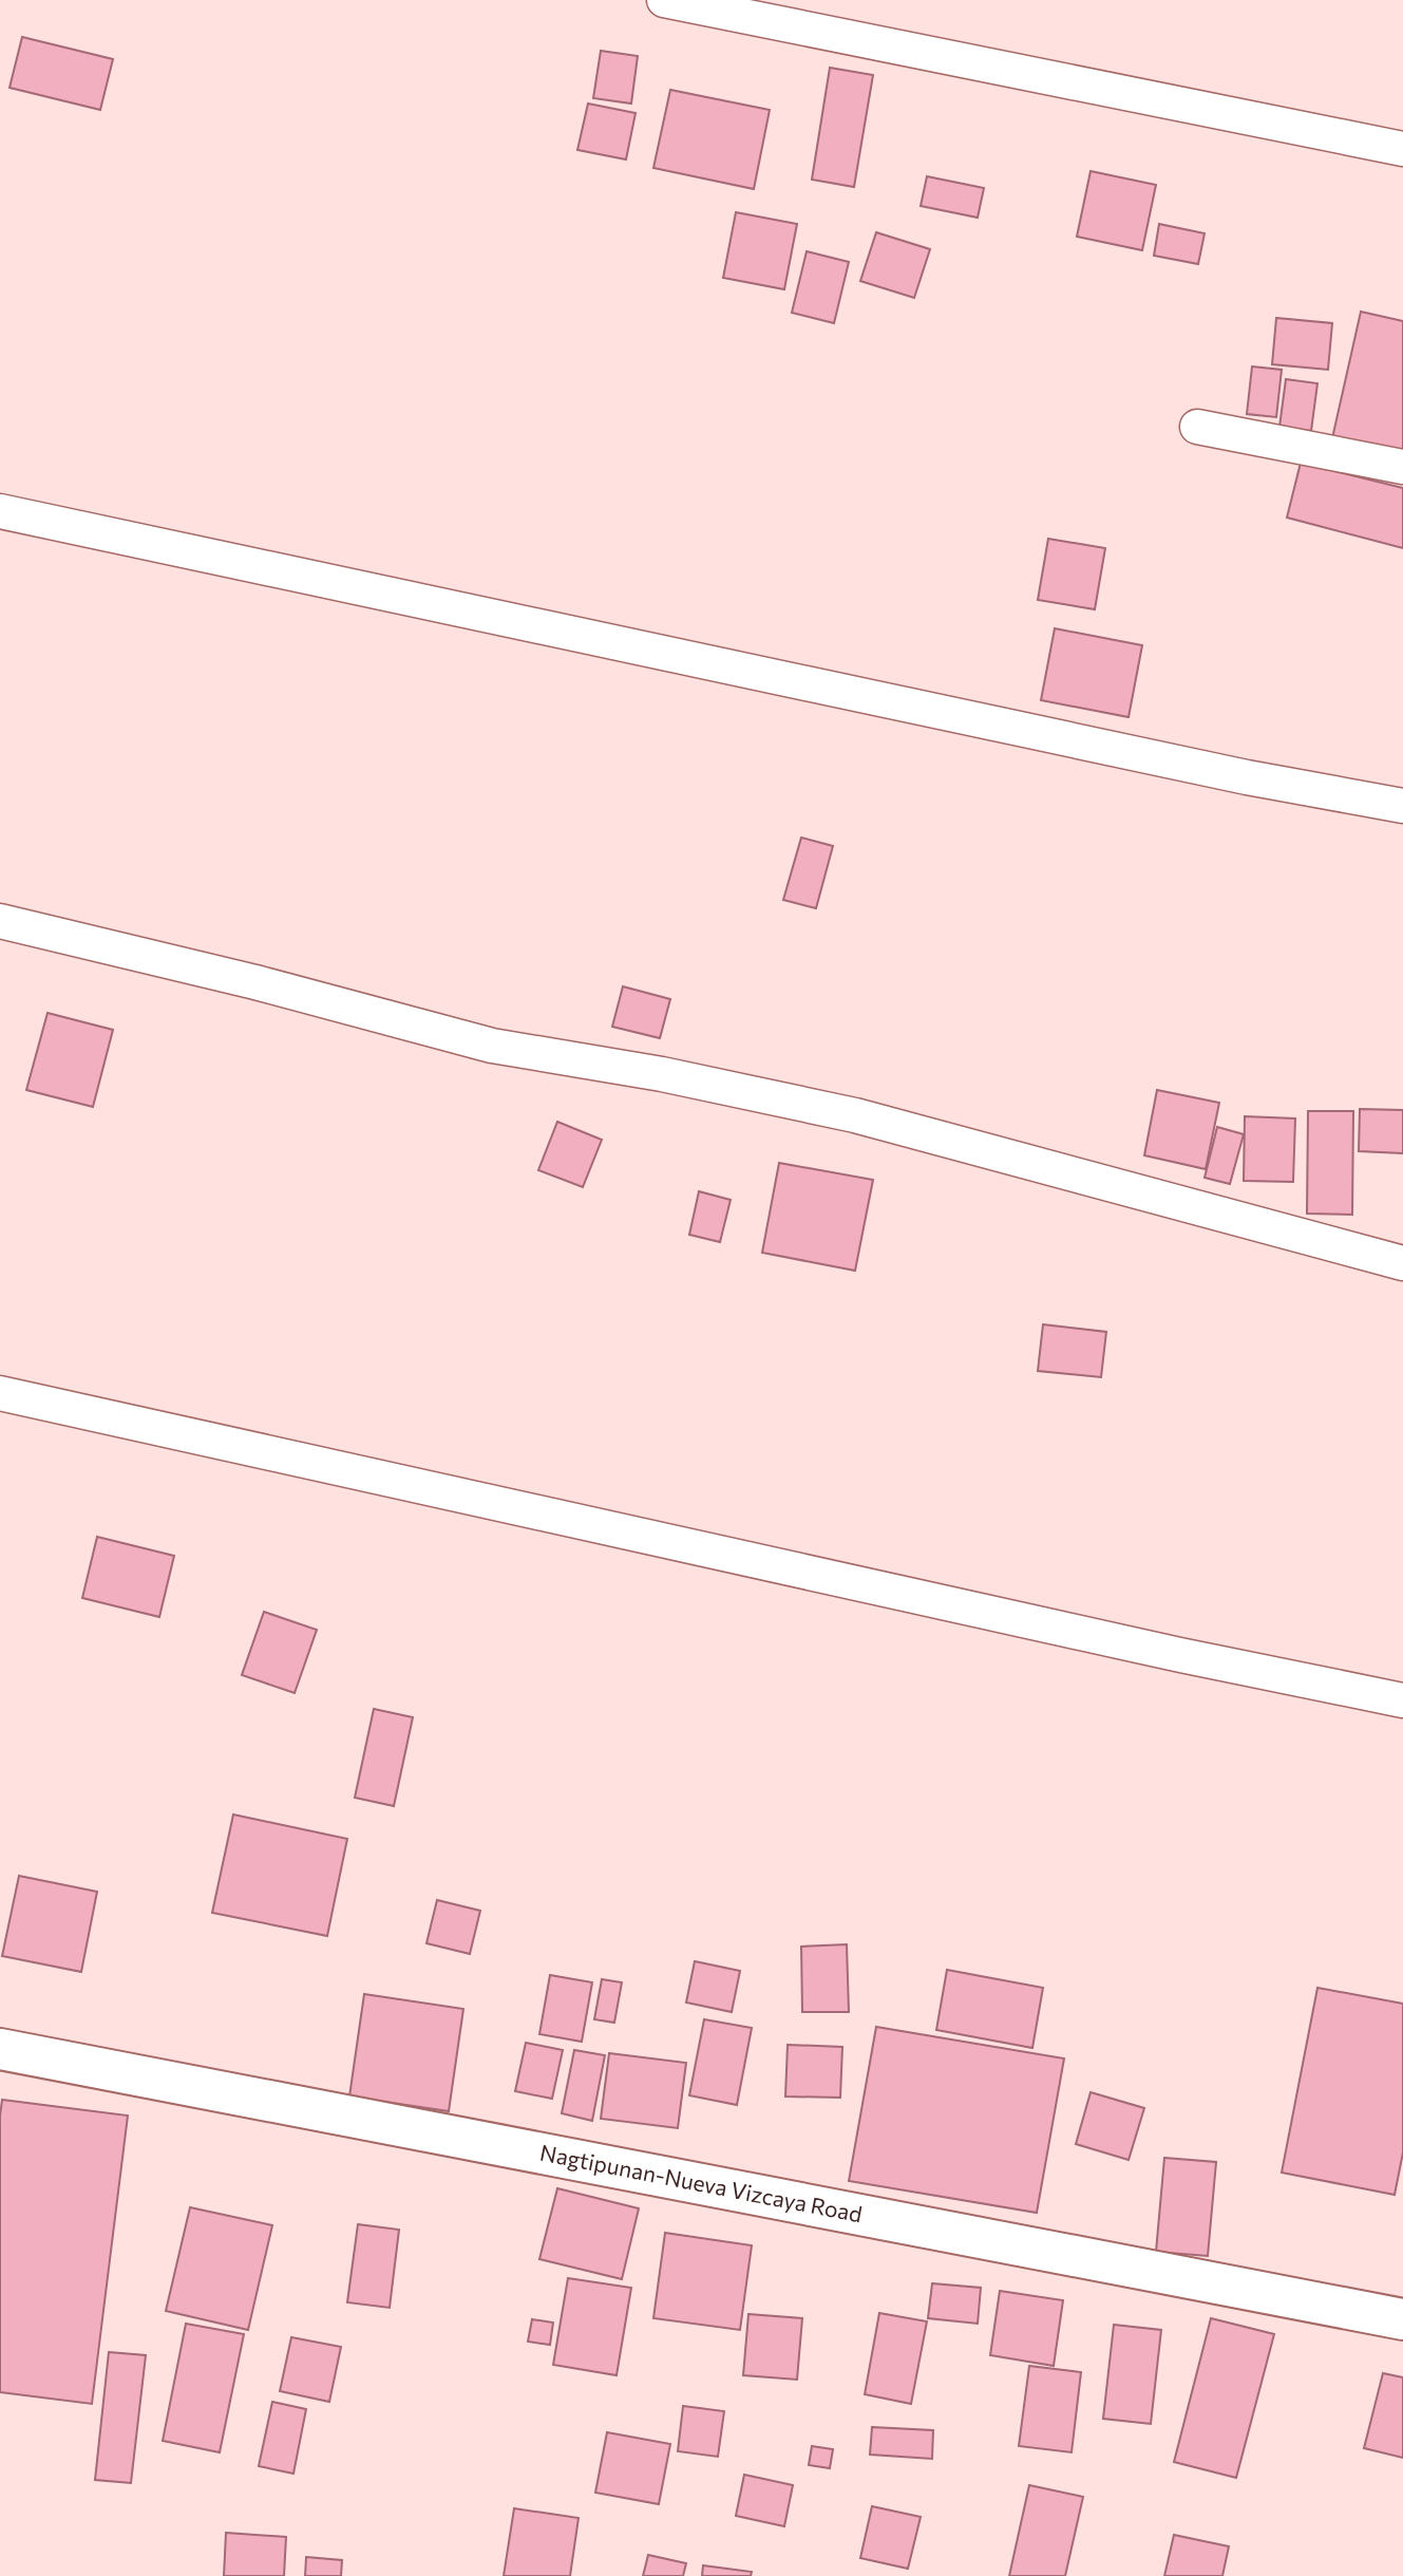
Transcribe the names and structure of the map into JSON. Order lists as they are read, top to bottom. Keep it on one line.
{"streets":{"main road":["Nagtipunan-Nueva Vizcaya Road"]}}
